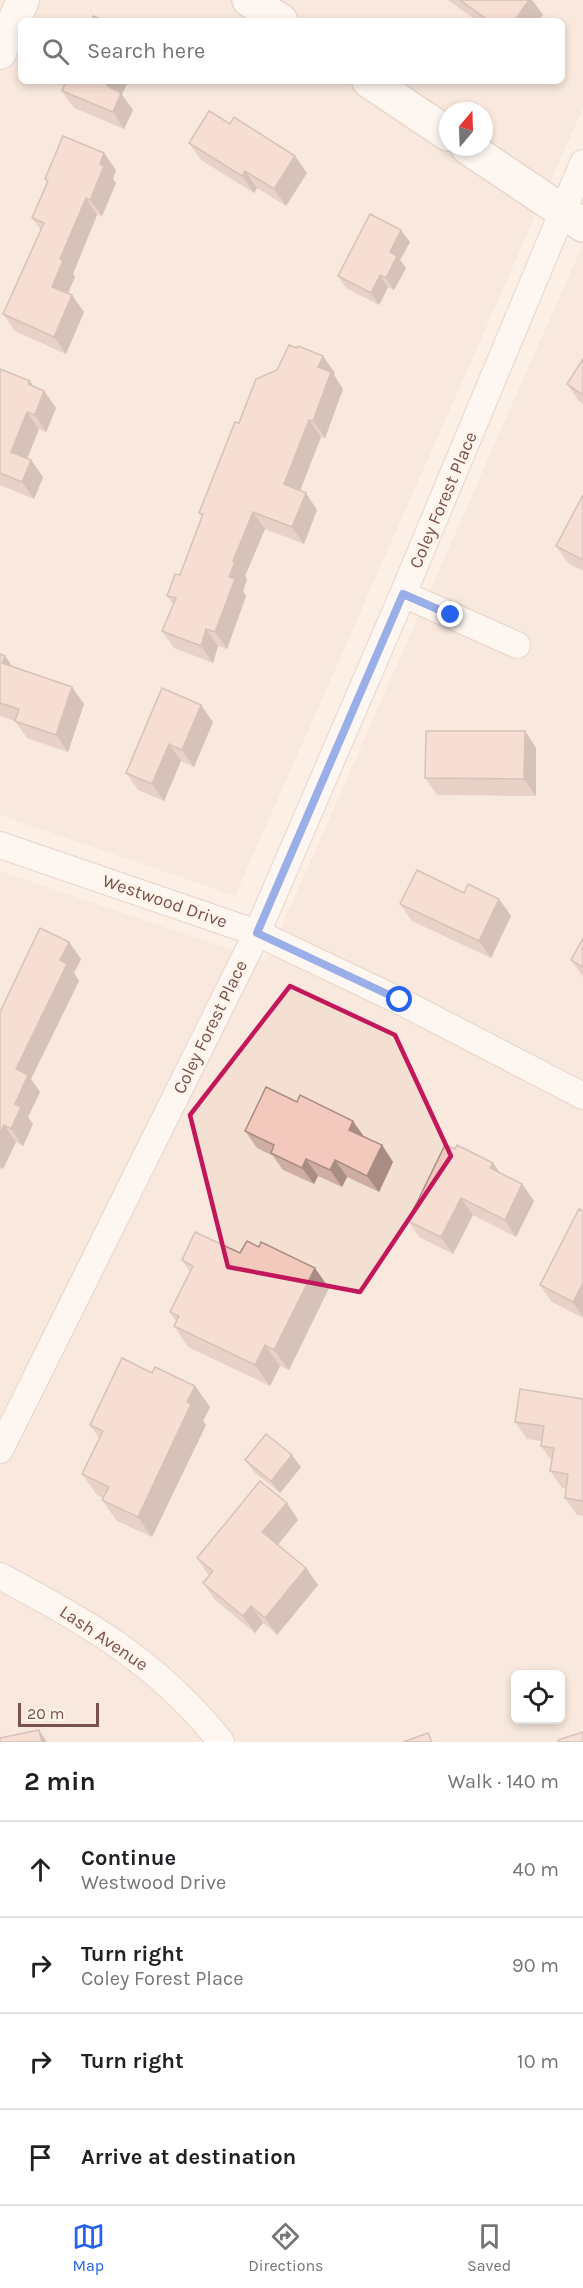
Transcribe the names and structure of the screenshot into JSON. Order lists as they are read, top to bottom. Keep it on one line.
{"streets":{"street":["Coley Forest Place","Westwood Drive","Lash Avenue"]},"crossings":[["Coley Forest Place","Westwood Drive"]],"scale_bar":"20 m","north":"top","page":{"search":"Search here","scale":"20 m","heading":["2 min","Walk · 140 m"],"list":[["Continue","Westwood Drive","40 m"],["Turn right","Coley Forest Place","90 m"],["Turn right","10 m"],"Arrive at destination"],"nav":["Map","Directions","Saved"]}}
